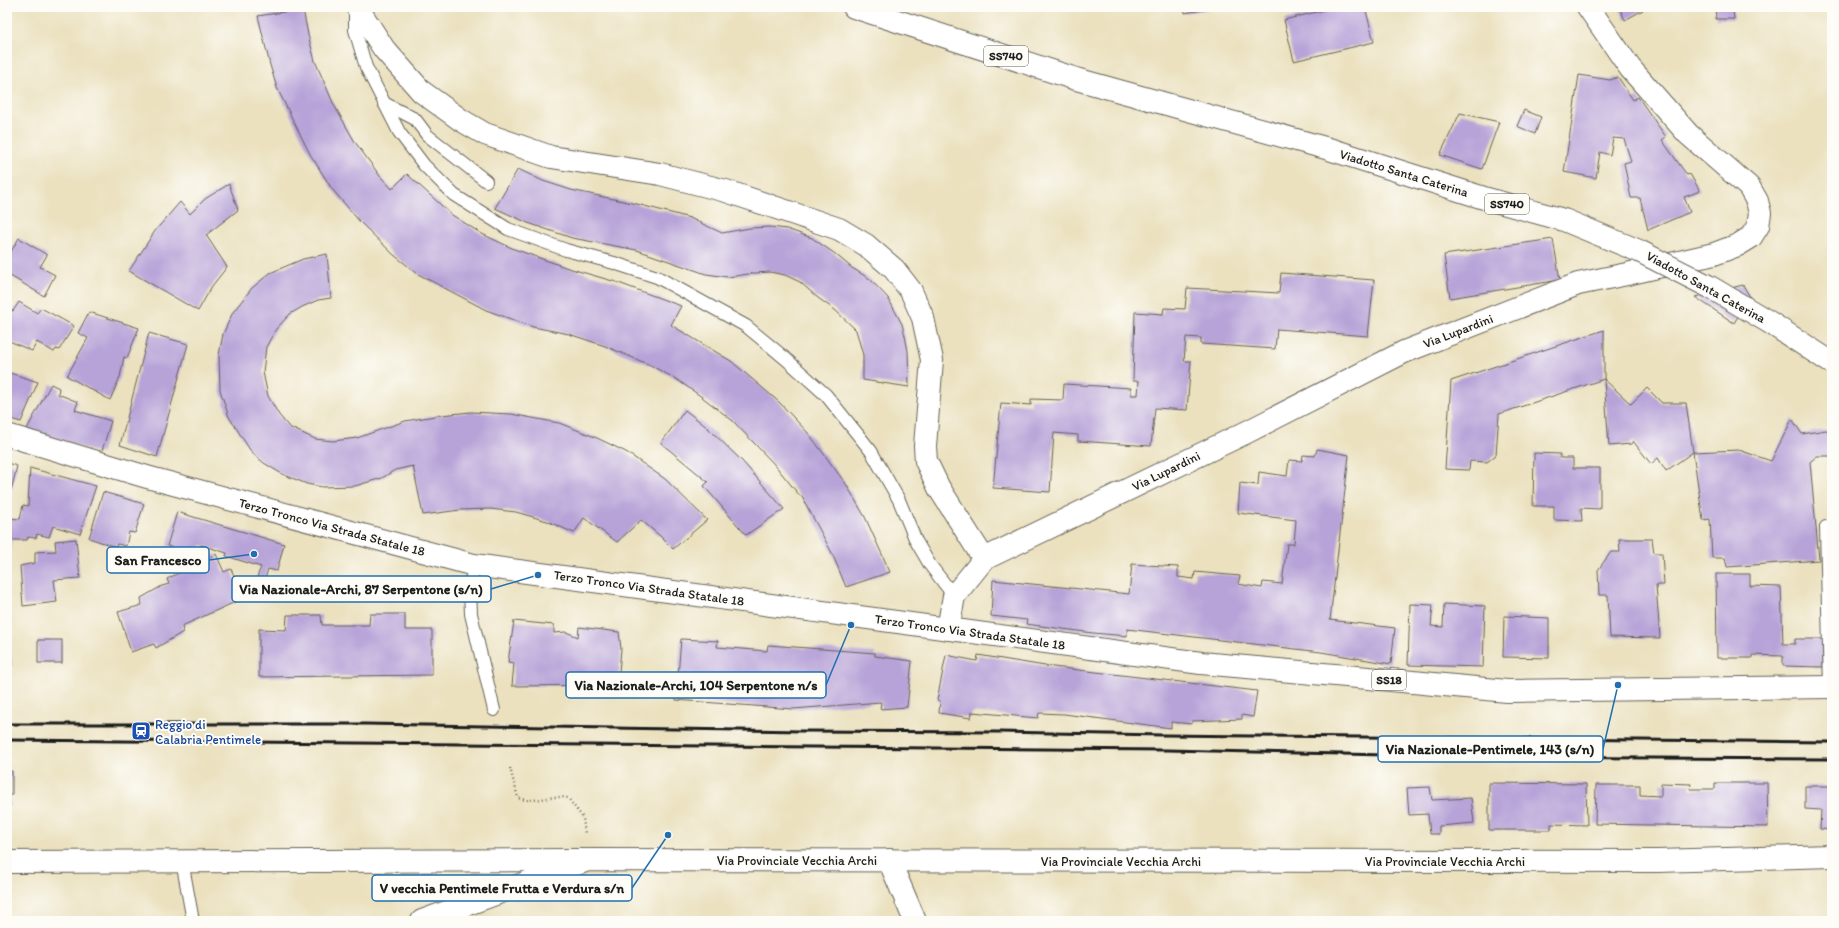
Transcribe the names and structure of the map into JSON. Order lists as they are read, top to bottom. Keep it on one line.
{"streets":{"street":["SS740","Viadotto Santa Caterina","Via Lupardini","Terzo Tronco Via Strada Statale 18","SS18","Via Provinciale Vecchia Archi"]},"crossings":[["Via Lupardini","Terzo Tronco Via Strada Statale 18"]],"places":{"other":["San Francesco","Via Nazionale-Archi, 87 Serpentone (s/n)","Via Nazionale-Archi, 104 Serpentone n/s","Via Nazionale-Pentimele, 143 (s/n)","V vecchia Pentimele Frutta e Verdura s/n"],"station":["Reggio di Calabria Pentimele"]}}
